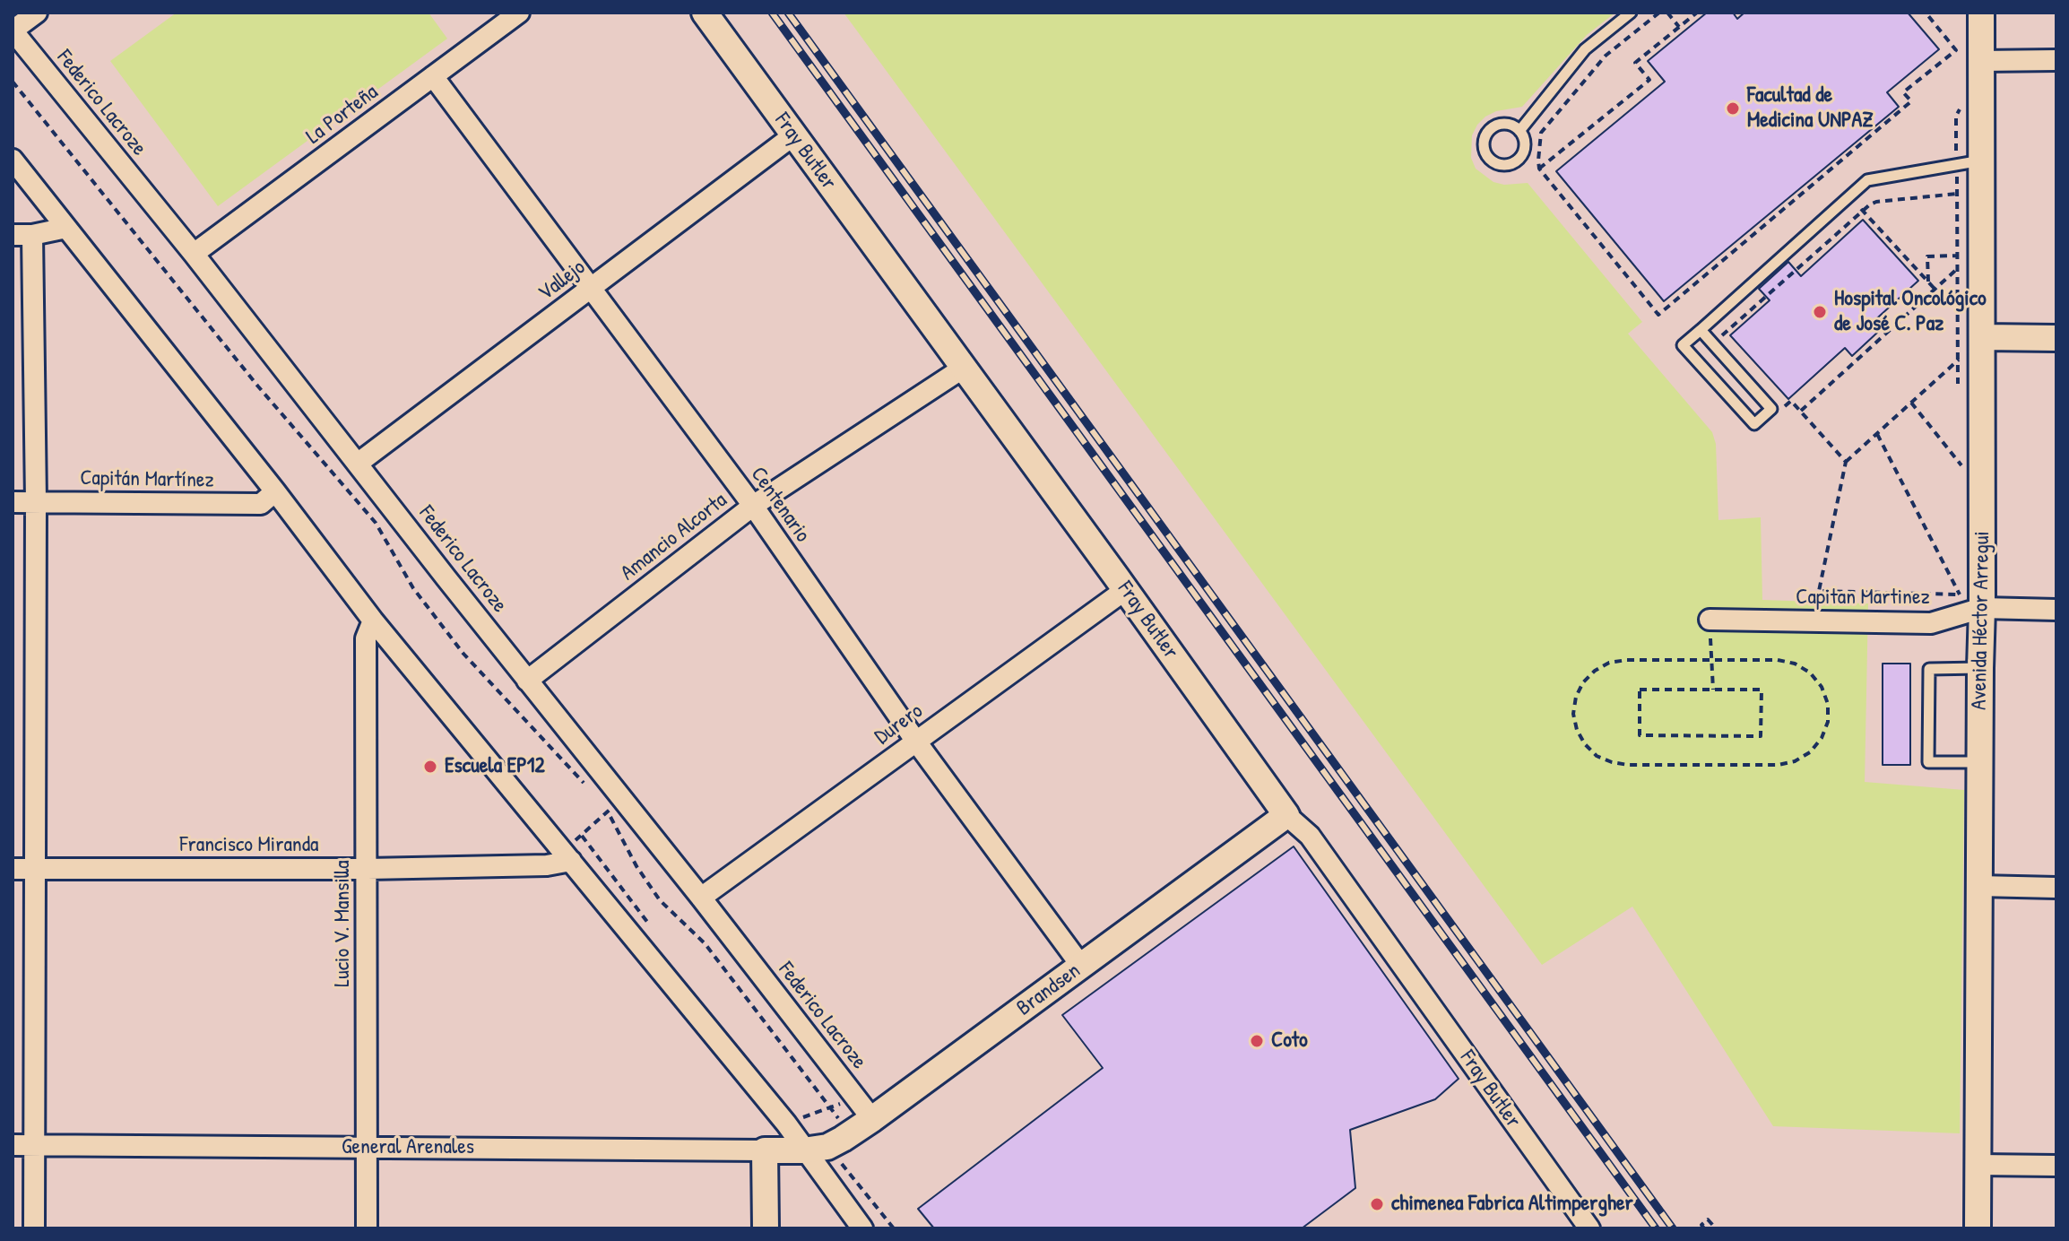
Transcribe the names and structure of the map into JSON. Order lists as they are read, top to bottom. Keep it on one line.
{"streets":{"street":["Federico Lacroze","La Porteña","Fray Butler","Vallejo","Capitán Martínez","Centenario","Amancio Alcorta","Capitan Martinez","Avenida Héctor Arregui","Durero","Francisco Miranda","Lucio V. Mansilla","Brandsen","General Arenales"]},"crossings":[["Federico Lacroze","La Porteña"],["Federico Lacroze","Vallejo"],["Federico Lacroze","Amancio Alcorta"],["Federico Lacroze","Durero"],["Federico Lacroze","Brandsen"],["La Porteña","Centenario"],["Fray Butler","Vallejo"],["Fray Butler","Amancio Alcorta"],["Fray Butler","Durero"],["Fray Butler","Brandsen"],["Vallejo","Centenario"],["Centenario","Amancio Alcorta"],["Centenario","Durero"],["Centenario","Brandsen"],["Capitan Martinez","Avenida Héctor Arregui"],["Francisco Miranda","Lucio V. Mansilla"],["Lucio V. Mansilla","General Arenales"],["Brandsen","General Arenales"]],"places":["Facultad de Medicina UNPAZ","Hospital Oncológico de José C. Paz","Escuela EP12","Coto","chimenea Fabrica Altimpergher"]}
